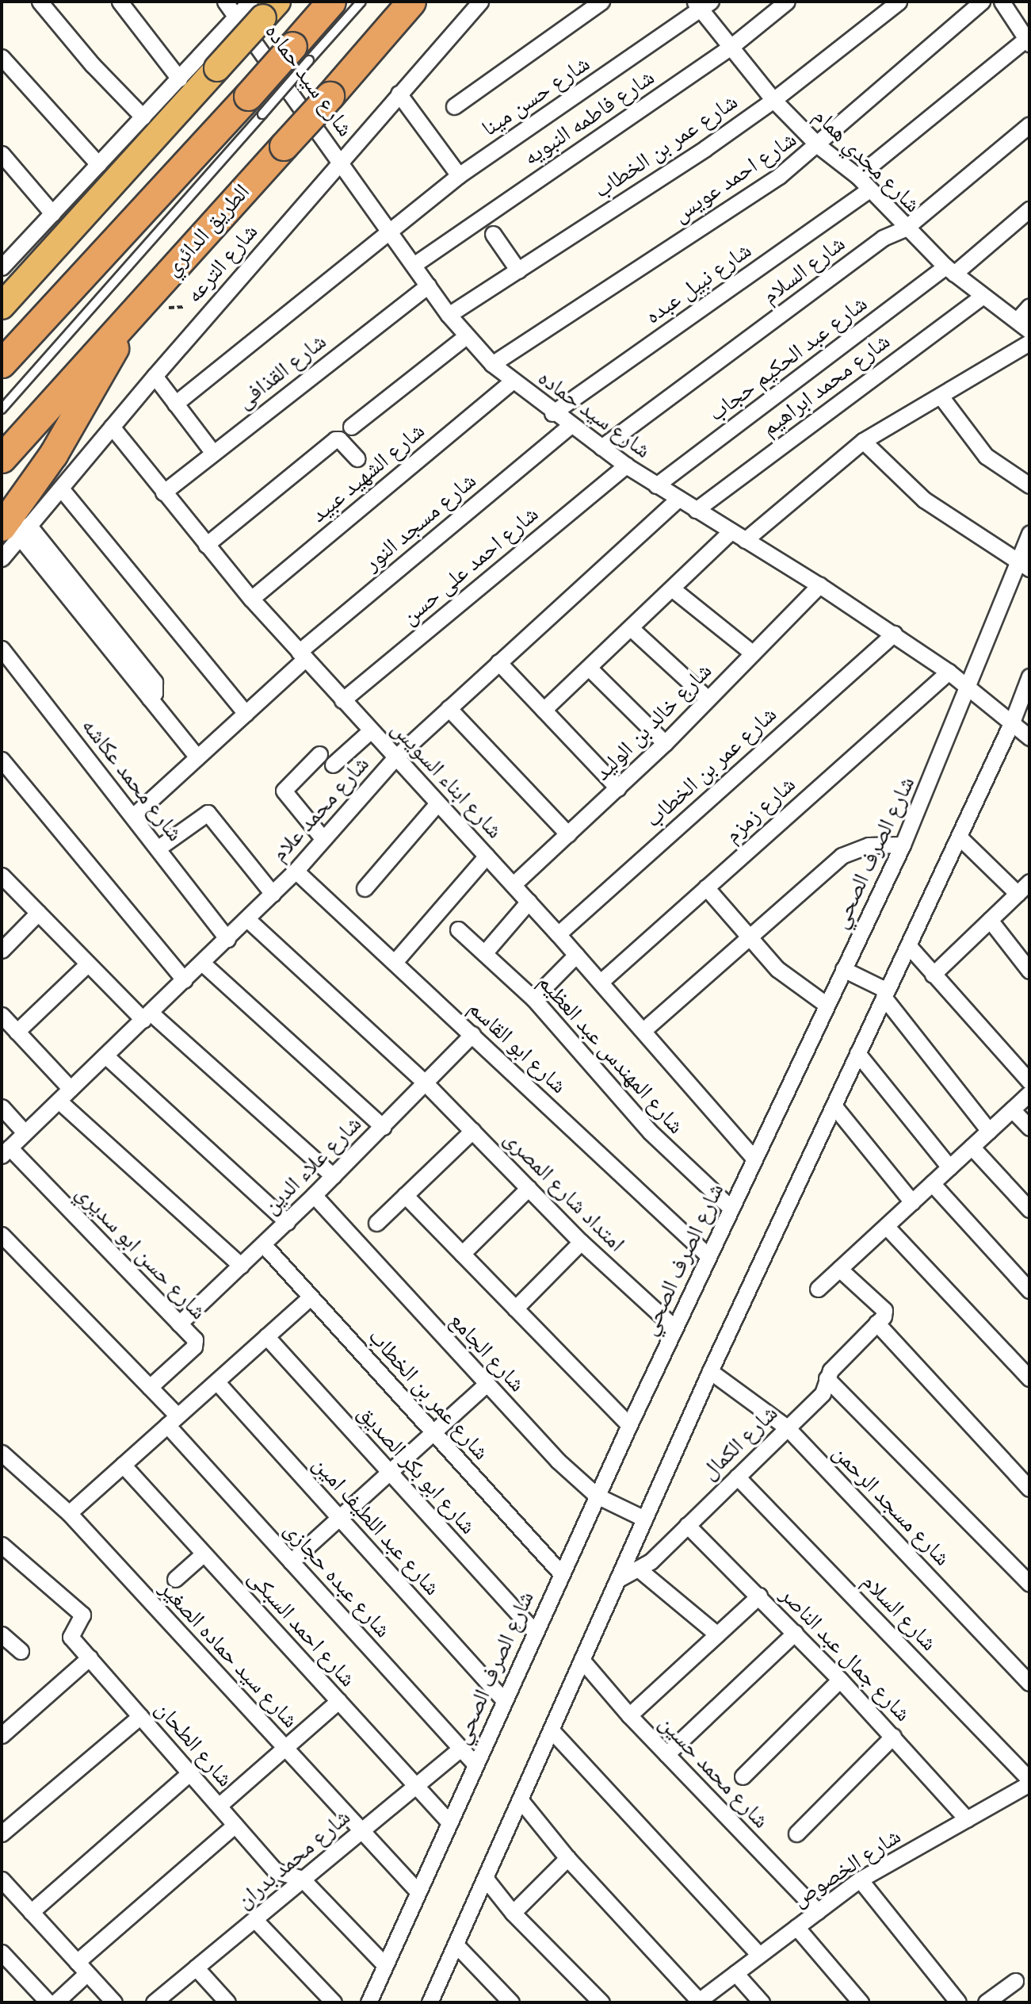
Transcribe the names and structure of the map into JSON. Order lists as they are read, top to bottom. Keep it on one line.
{"streets":{"highway":["الطريق الدائري"],"street":["شارع سيد حماده","شارع حسن مينا","شارع فاطمه النبويه","شارع عمر بن الخطاب","شارع مجدي همام","شارع احمد عويس","شارع الترعه","شارع السلام","شارع نبيل عبده","شارع عبد الحكيم حجاب","شارع القذافى","شارع محمد ابراهيم","شارع الشهيد عبيد","شارع مسجد النور","شارع احمد على حسن","شارع خالد بن الوليد","شارع محمد عكاشه","شارع ابناء السويس","شارع محمد علام","شارع زمزم","شارع الصرف الصحي","شارع ابو القاسم","شارع المهندس عبد العظيم","شارع علاء الدين","امتداد شارع المصرى","شارع حسن ابو سديري","شارع الجامع","شارع الكمال","شارع ابو بكر الصديق","شارع مسجد الرحمن","شارع عبد اللطيف امين","شارع عبده حجازى","شارع احمد السبكى","شارع سيد حماده الصغير","شارع جمال عبد الناصر","شارع الطحان","شارع محمد حسين","شارع محمد بدران","شارع الخصوص"]},"crossings":[["شارع سيد حماده","شارع حسن مينا"],["شارع سيد حماده","شارع فاطمه النبويه"],["شارع سيد حماده","شارع عمر بن الخطاب"],["شارع سيد حماده","شارع احمد عويس"],["شارع سيد حماده","شارع الترعه"],["شارع سيد حماده","شارع السلام"],["شارع سيد حماده","شارع نبيل عبده"],["شارع سيد حماده","شارع عبد الحكيم حجاب"],["شارع سيد حماده","شارع القذافى"],["شارع سيد حماده","شارع محمد ابراهيم"],["شارع سيد حماده","شارع الشهيد عبيد"],["شارع سيد حماده","شارع مسجد النور"],["شارع سيد حماده","شارع احمد على حسن"],["شارع سيد حماده","شارع خالد بن الوليد"],["شارع سيد حماده","شارع محمد علام"],["شارع سيد حماده","شارع زمزم"],["شارع سيد حماده","شارع الصرف الصحي"],["شارع حسن مينا","شارع مجدي همام"],["شارع فاطمه النبويه","شارع مجدي همام"],["شارع عمر بن الخطاب","شارع مجدي همام"],["شارع عمر بن الخطاب","شارع ابناء السويس"],["شارع عمر بن الخطاب","شارع الصرف الصحي"],["شارع عمر بن الخطاب","شارع علاء الدين"],["شارع مجدي همام","شارع احمد عويس"],["شارع مجدي همام","شارع السلام"],["شارع مجدي همام","شارع نبيل عبده"],["شارع مجدي همام","شارع عبد الحكيم حجاب"],["شارع مجدي همام","شارع محمد ابراهيم"],["شارع الترعه","شارع ابناء السويس"],["شارع السلام","شارع الكمال"],["شارع السلام","شارع الخصوص"],["شارع القذافى","شارع ابناء السويس"],["شارع الشهيد عبيد","شارع ابناء السويس"],["شارع مسجد النور","شارع محمد عكاشه"],["شارع مسجد النور","شارع ابناء السويس"],["شارع احمد على حسن","شارع ابناء السويس"],["شارع خالد بن الوليد","شارع ابناء السويس"],["شارع محمد عكاشه","شارع محمد علام"],["شارع ابناء السويس","شارع محمد علام"],["شارع ابناء السويس","شارع زمزم"],["شارع ابناء السويس","شارع الصرف الصحي"],["شارع محمد علام","شارع ابو القاسم"],["شارع محمد علام","امتداد شارع المصرى"],["شارع محمد علام","شارع حسن ابو سديري"],["شارع الصرف الصحي","شارع ابو القاسم"],["شارع الصرف الصحي","شارع المهندس عبد العظيم"],["شارع الصرف الصحي","امتداد شارع المصرى"],["شارع الصرف الصحي","شارع الجامع"],["شارع الصرف الصحي","شارع ابو بكر الصديق"],["شارع الصرف الصحي","شارع عبد اللطيف امين"],["شارع الصرف الصحي","شارع عبده حجازى"],["شارع الصرف الصحي","شارع احمد السبكى"],["شارع الصرف الصحي","شارع سيد حماده الصغير"],["شارع الصرف الصحي","شارع الطحان"],["شارع ابو القاسم","شارع علاء الدين"],["شارع علاء الدين","امتداد شارع المصرى"],["شارع علاء الدين","شارع حسن ابو سديري"],["شارع علاء الدين","شارع الجامع"],["شارع حسن ابو سديري","شارع عبده حجازى"],["شارع الكمال","شارع مسجد الرحمن"],["شارع الكمال","شارع جمال عبد الناصر"],["شارع عبده حجازى","شارع محمد بدران"],["شارع احمد السبكى","شارع محمد بدران"],["شارع سيد حماده الصغير","شارع محمد بدران"],["شارع جمال عبد الناصر","شارع الخصوص"],["شارع الطحان","شارع محمد بدران"],["شارع محمد حسين","شارع الخصوص"]]}
